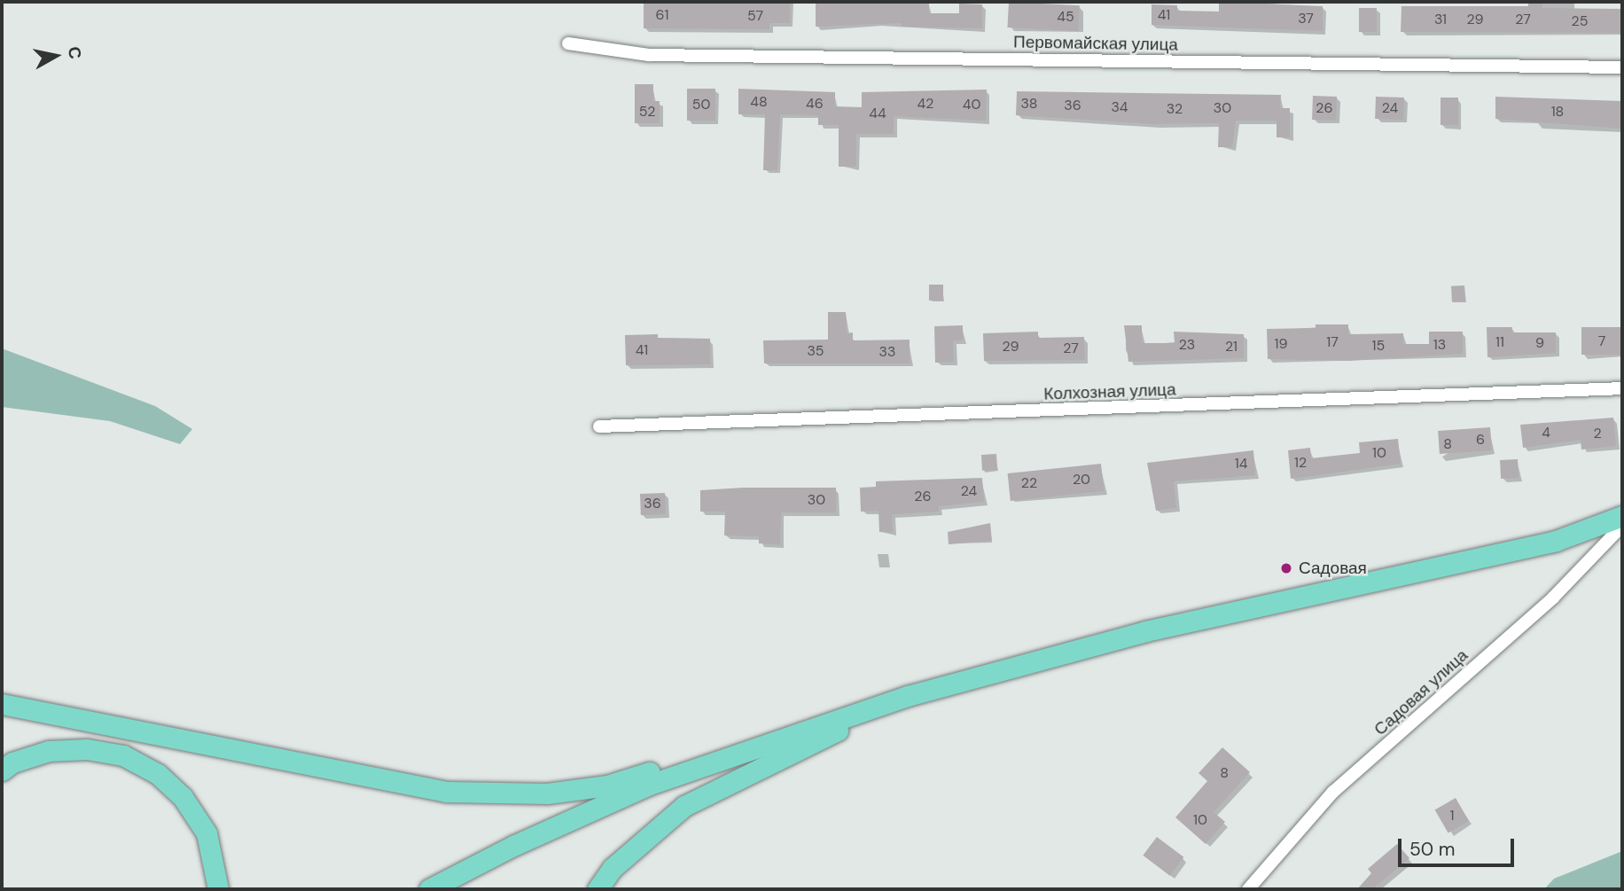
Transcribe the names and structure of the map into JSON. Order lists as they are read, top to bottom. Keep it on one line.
{"streets":{"street":["Первомайская улица","Колхозная улица","Садовая улица"]},"places":["Садовая"],"house_numbers":["61","41","57","45","37","31","29","27","25","48","46","42","38","50","40","36","34","30","26","24","32","52","18","44","7","17","11","9","19","23","13","15","29","21","27","41","35","33","4","2","6","8","10","12","14","20","22","24","26","30","36","8","1","10"],"scale_bar":"50 m","north":"right"}
